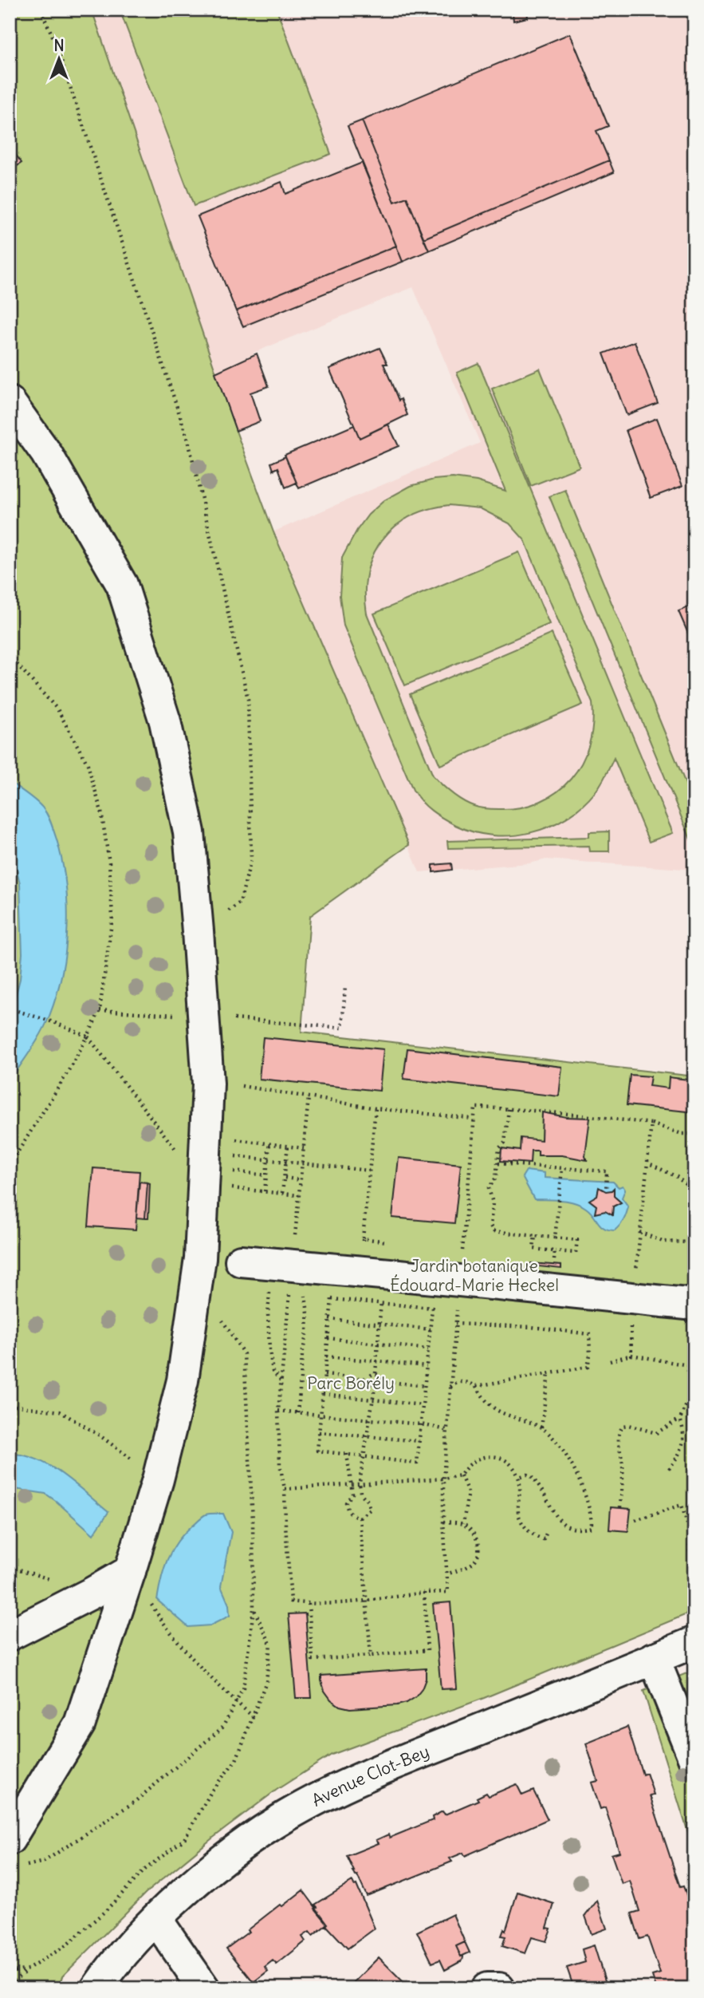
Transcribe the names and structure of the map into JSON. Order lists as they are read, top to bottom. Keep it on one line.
{"streets":{"street":["Avenue Clot-Bey"]},"parks":["Jardin botanique Édouard-Marie Heckel","Parc Borély"],"north":"top"}
